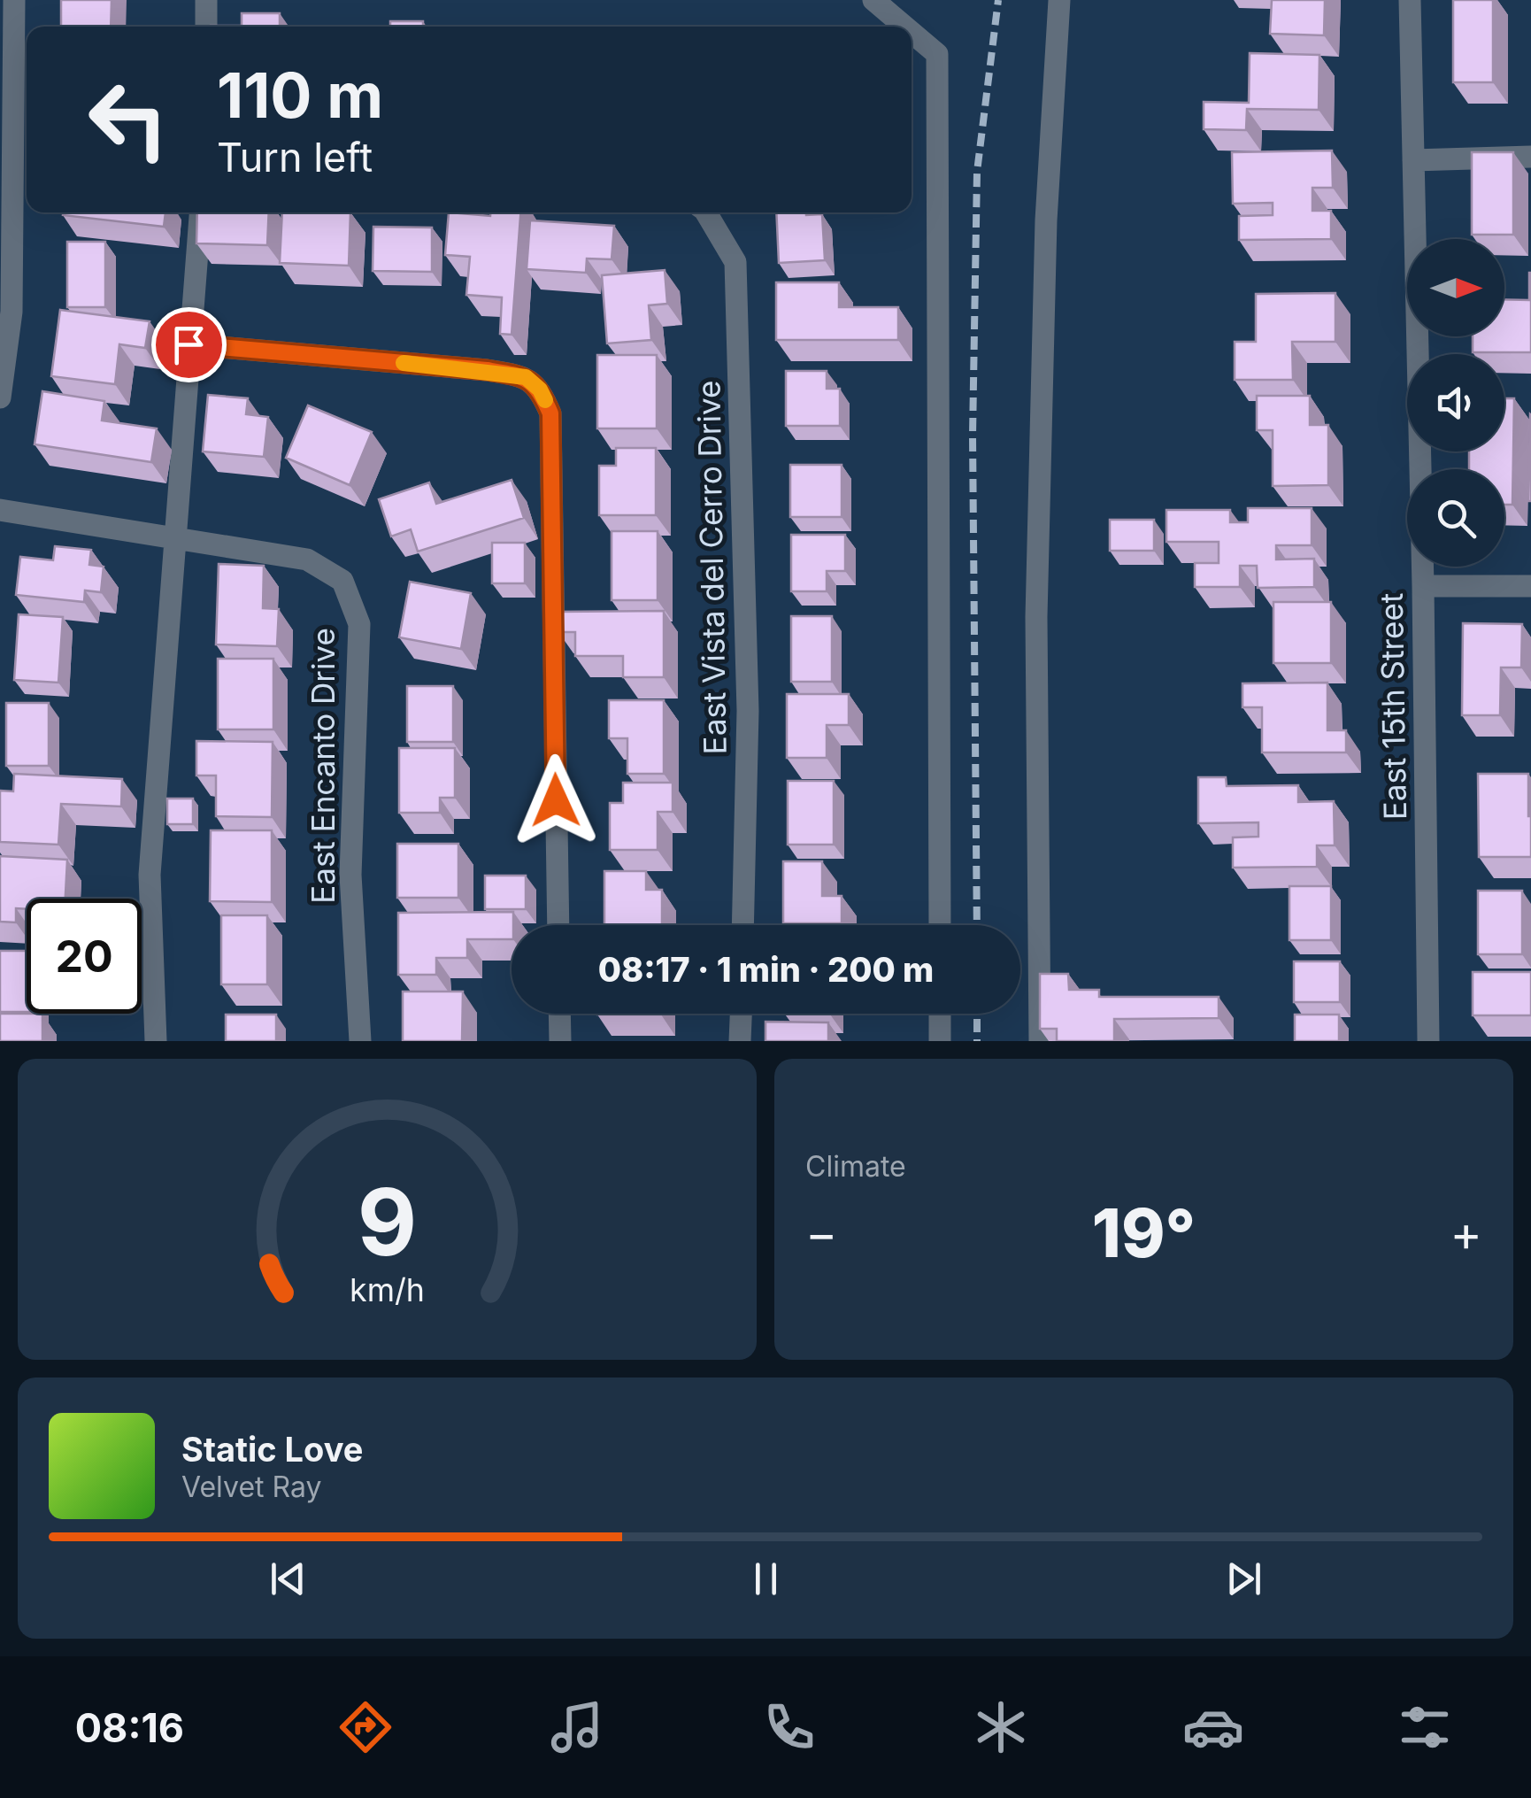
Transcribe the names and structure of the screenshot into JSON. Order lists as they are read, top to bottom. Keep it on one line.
{"streets":{"street":["East Vista del Cerro Drive","East 15th Street","East Encanto Drive"]},"north":"right","page":{"turn":["110 m","Turn left"],"limit":"20","trip":"08:17 · 1 min · 200 m","tile":"Climate","heat":["−","19°","+"],"song":["Static Love","Velvet Ray"],"tabs":"08:16","gauge":["9","km/h"]}}
